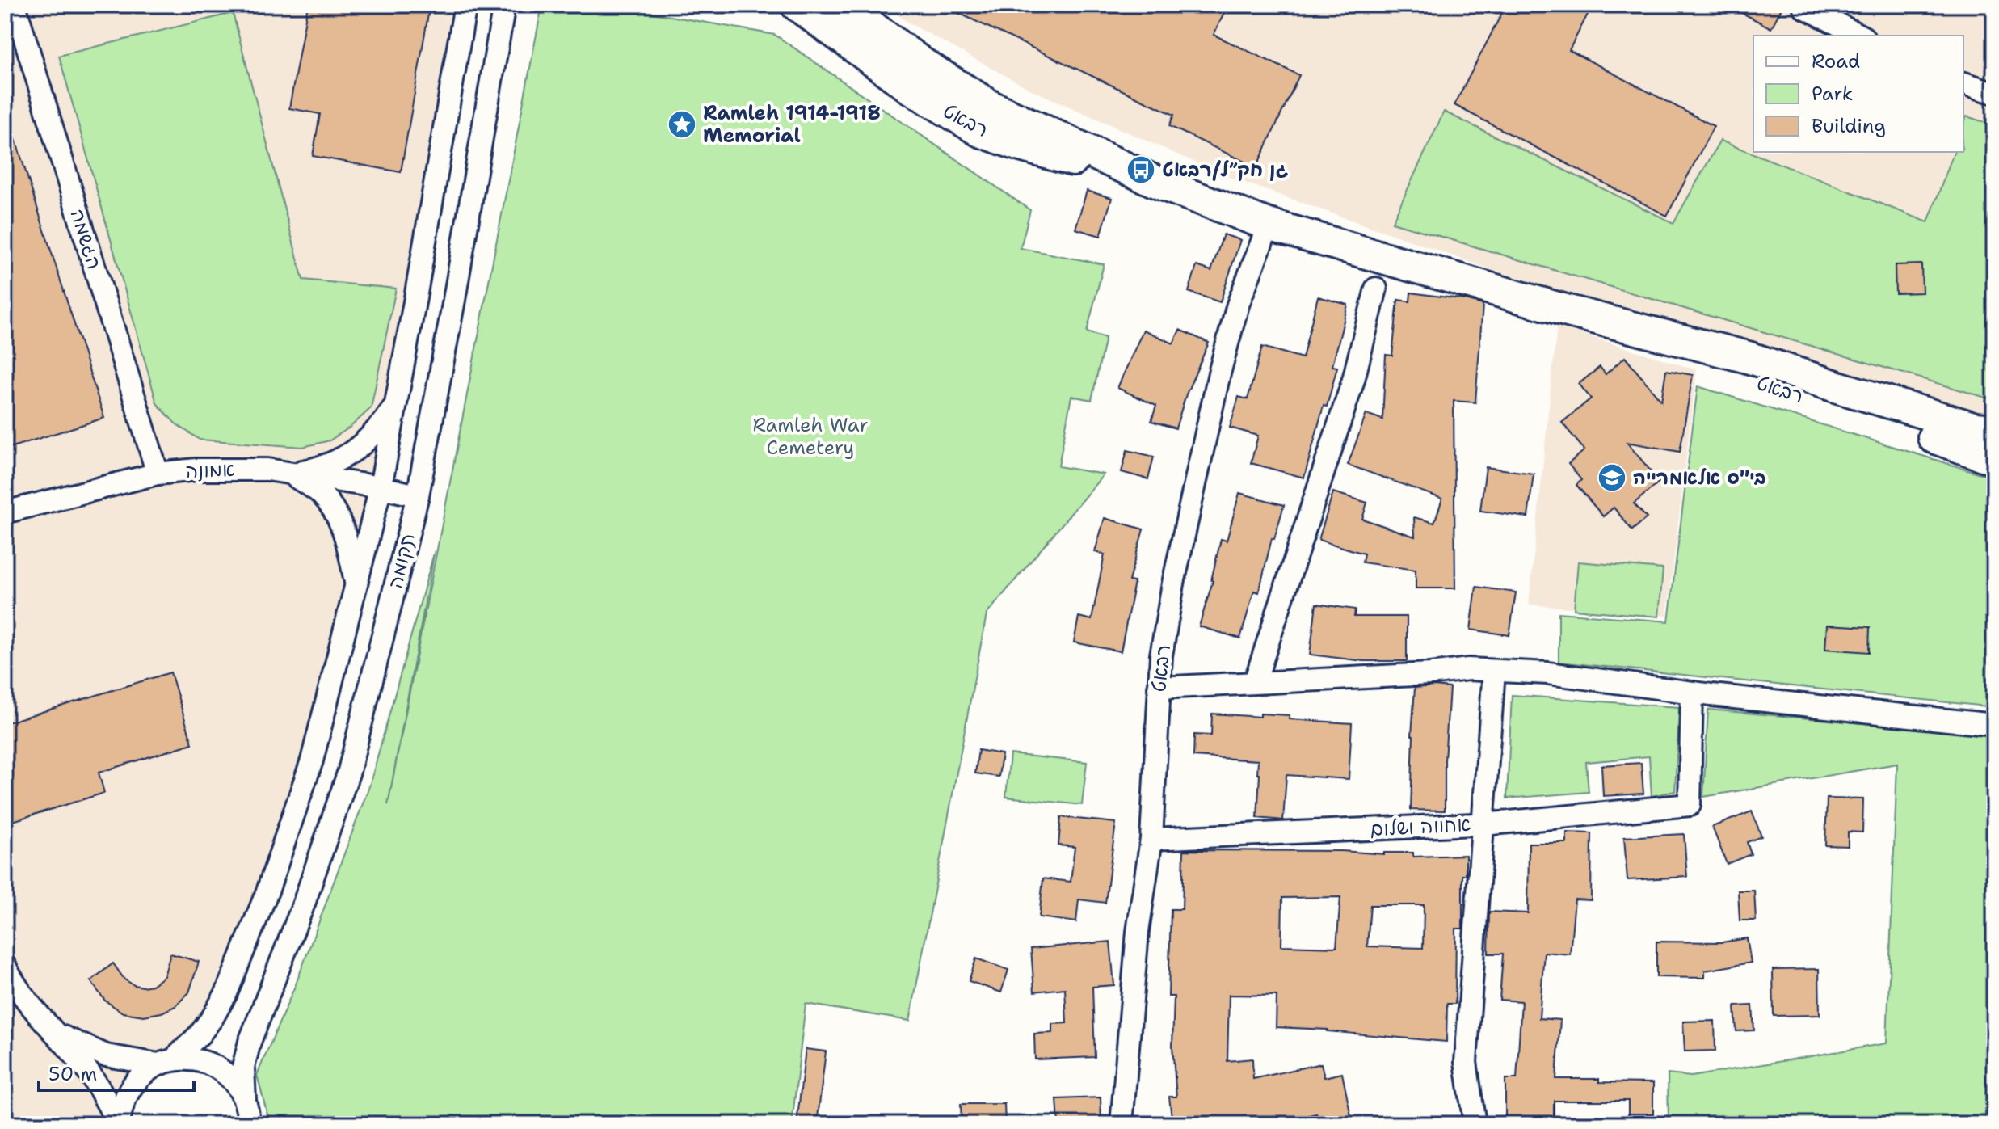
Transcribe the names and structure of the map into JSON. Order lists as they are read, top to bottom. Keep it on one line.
{"streets":{"street":["רבאט","הגשמה","אמונה","תקומה","אחווה ושלום"]},"crossings":[["רבאט","אחווה ושלום"],["הגשמה","אמונה"],["אמונה","תקומה"]],"parks":["Ramleh War Cemetery"],"places":{"place":["Ramleh 1914-1918 Memorial"],"bus stop":["גן חק״ל/רבאט"],"school or university":["בי\"ס אלאמרייה"]},"legend":["Road","Park","Building"],"scale_bar":"50 m"}
